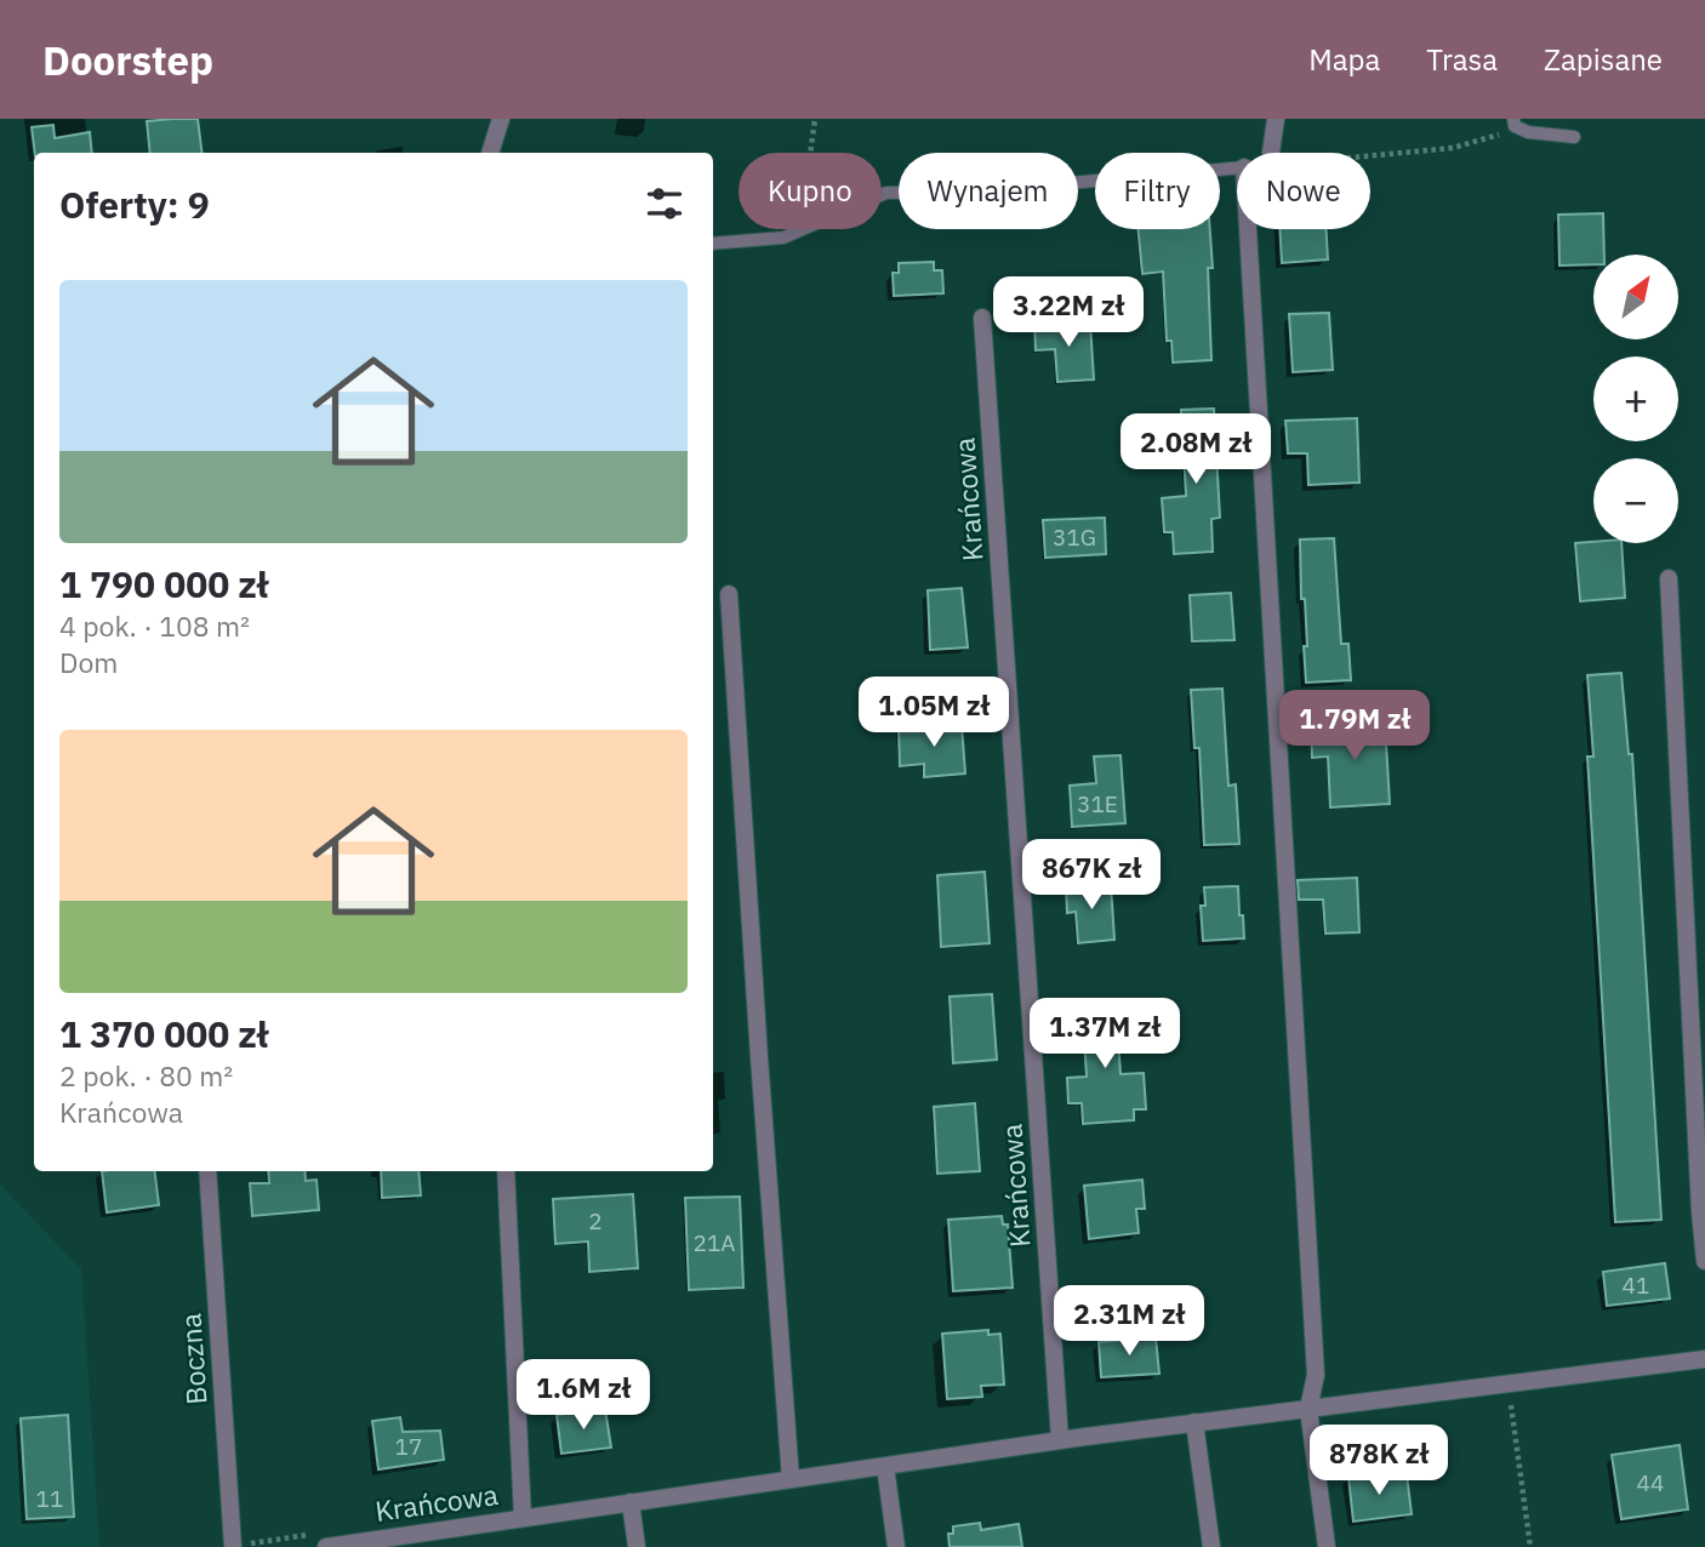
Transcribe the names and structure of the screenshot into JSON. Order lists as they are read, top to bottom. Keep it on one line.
{"streets":{"street":["Krańcowa","Boczna"]},"house_numbers":["31G","31E","2","21A","41","17","44","11"],"north":"top right","page":{"header":"Doorstep","nav":["Mapa","Trasa","Zapisane"],"chip":["Kupno","Wynajem","Filtry","Nowe"],"heading":"Oferty: 9","map_buttons":["+","−"],"list":[{"name":"1 790 000 zł","note":"4 pok. · 108 m² · Dom"},{"name":"1 370 000 zł","note":"2 pok. · 80 m² · Krańcowa"}],"price":["3.22M zł","2.08M zł","1.05M zł","1.79M zł","867K zł","1.37M zł","2.31M zł","1.6M zł","878K zł"]}}
